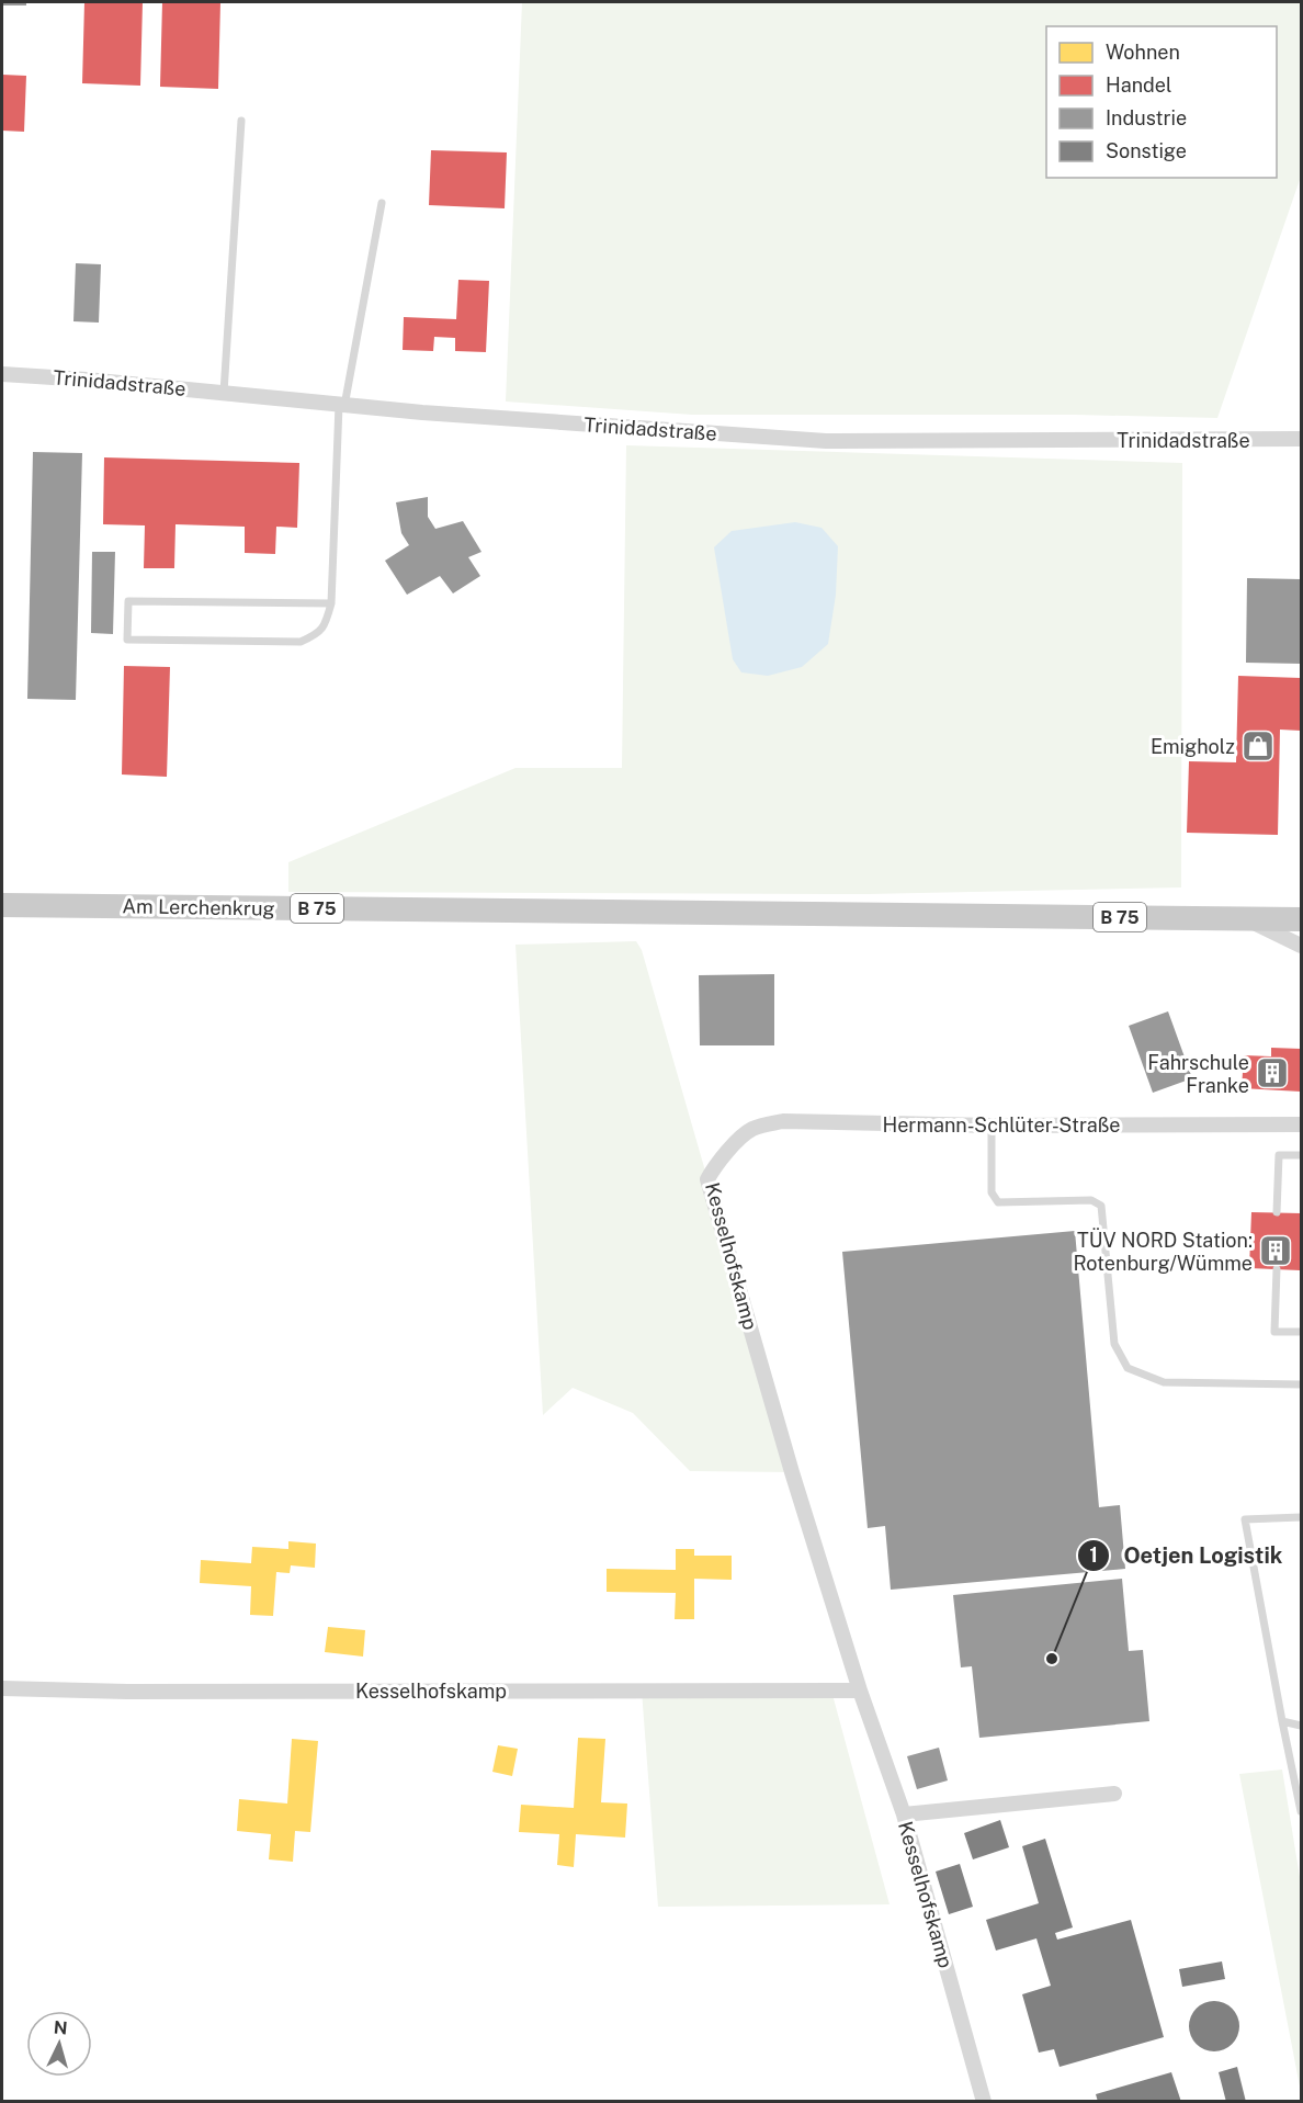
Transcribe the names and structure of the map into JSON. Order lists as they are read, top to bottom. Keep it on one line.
{"streets":{"main road":["Am Lerchenkrug","B 75"],"street":["Trinidadstraße","Hermann-Schlüter-Straße","Kesselhofskamp"]},"crossings":[["Am Lerchenkrug","B 75"],["Hermann-Schlüter-Straße","Kesselhofskamp"]],"places":{"shop":["Emigholz"],"building":["Fahrschule Franke","TÜV NORD Station: Rotenburg/Wümme"],"other":["Oetjen Logistik"]},"legend":["Wohnen","Handel","Industrie","Sonstige"],"north":"top"}
